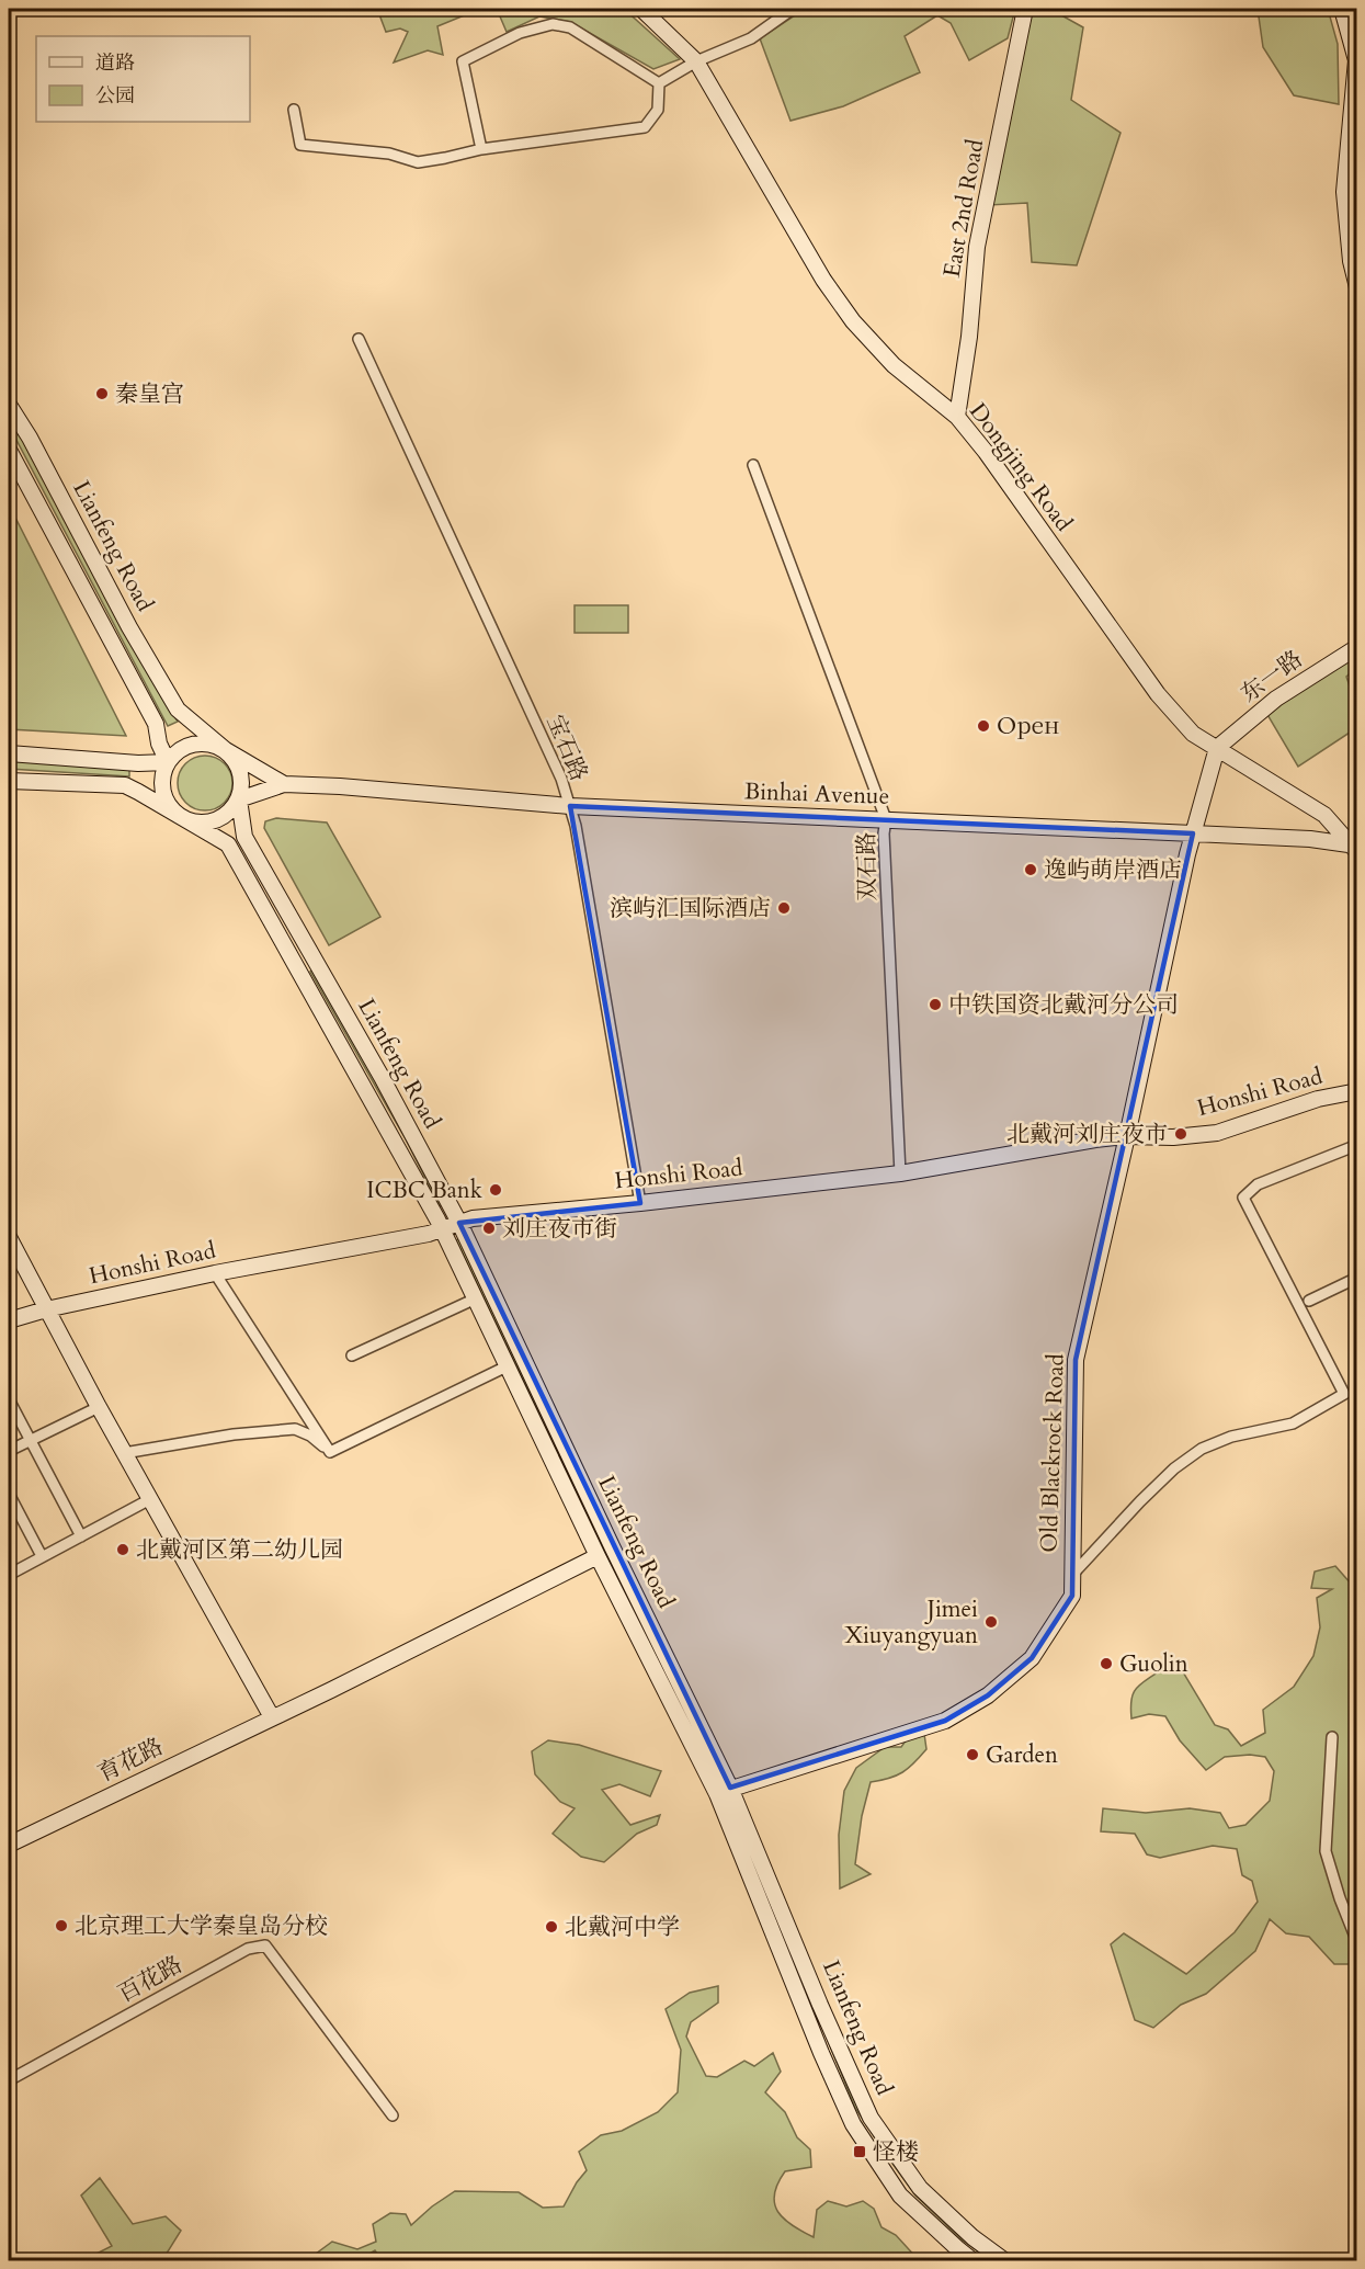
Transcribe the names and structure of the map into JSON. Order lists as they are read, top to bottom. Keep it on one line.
{"streets":{"main road":["East 2nd Road","Dongjing Road","Lianfeng Road","东一路","Binhai Avenue","Honshi Road","Old Blackrock Road","育花路"],"street":["宝石路","双石路","百花路"]},"crossings":[["East 2nd Road","Dongjing Road"],["Dongjing Road","东一路"],["Dongjing Road","Binhai Avenue"],["Dongjing Road","Old Blackrock Road"],["Lianfeng Road","Honshi Road"],["Lianfeng Road","Old Blackrock Road"],["Lianfeng Road","育花路"],["东一路","Old Blackrock Road"],["宝石路","Binhai Avenue"],["宝石路","Honshi Road"],["Binhai Avenue","双石路"],["Binhai Avenue","Old Blackrock Road"],["双石路","Honshi Road"],["Honshi Road","Old Blackrock Road"]],"places":{"other":["秦皇宫","Oрен","逸屿萌岸酒店","滨屿汇国际酒店","中铁国资北戴河分公司","北戴河刘庄夜市","ICBC Bank","刘庄夜市街","北戴河区第二幼儿园","Jimei Xiuyangyuan","Guolin","Garden","北京理工大学秦皇岛分校","北戴河中学"],"transit":["怪楼"]},"legend":["道路","公园"]}
